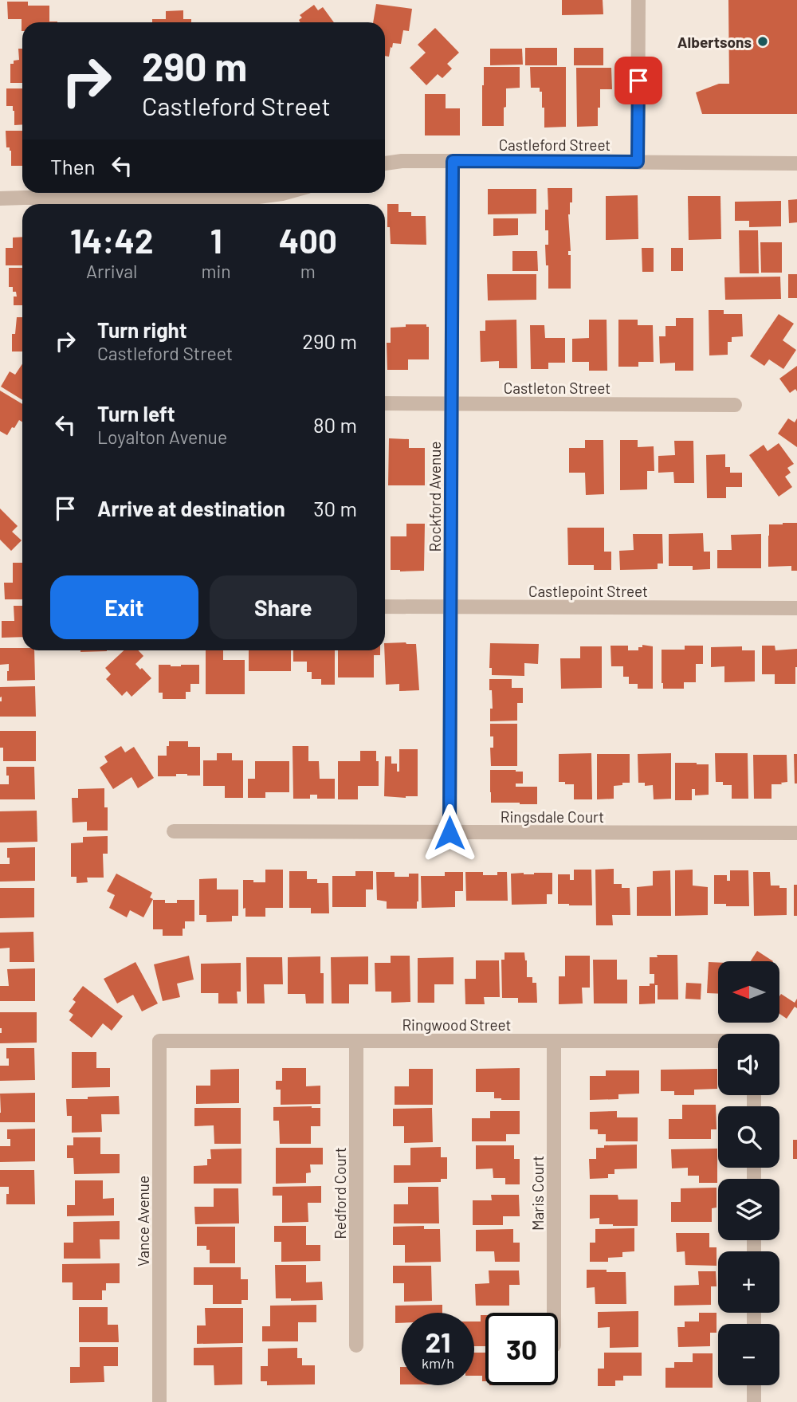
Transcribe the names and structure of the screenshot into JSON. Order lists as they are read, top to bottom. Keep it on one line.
{"streets":{"street":["Castleford Street","Castleton Street","Rockford Avenue","Castlepoint Street","Ringsdale Court","Ringwood Street","Redford Court","Maris Court","Vance Avenue"]},"crossings":[["Castleford Street","Rockford Avenue"],["Castleton Street","Rockford Avenue"],["Rockford Avenue","Castlepoint Street"],["Rockford Avenue","Ringsdale Court"],["Ringwood Street","Redford Court"],["Ringwood Street","Maris Court"],["Ringwood Street","Vance Avenue"]],"places":["Albertsons"],"north":"left","page":{"turn":["290 m","Castleford Street"],"then":"Then","eta":["14:42","Arrival","1","min","400","m"],"list":[{"name":"Turn right","note":"Castleford Street","value":"290 m"},{"name":"Turn left","note":"Loyalton Avenue","value":"80 m"},{"name":"Arrive at destination","value":"30 m"}],"buttons":["Exit","Share"],"map_buttons":["+","−"],"speed":"21 km/h","limit":"30"}}
